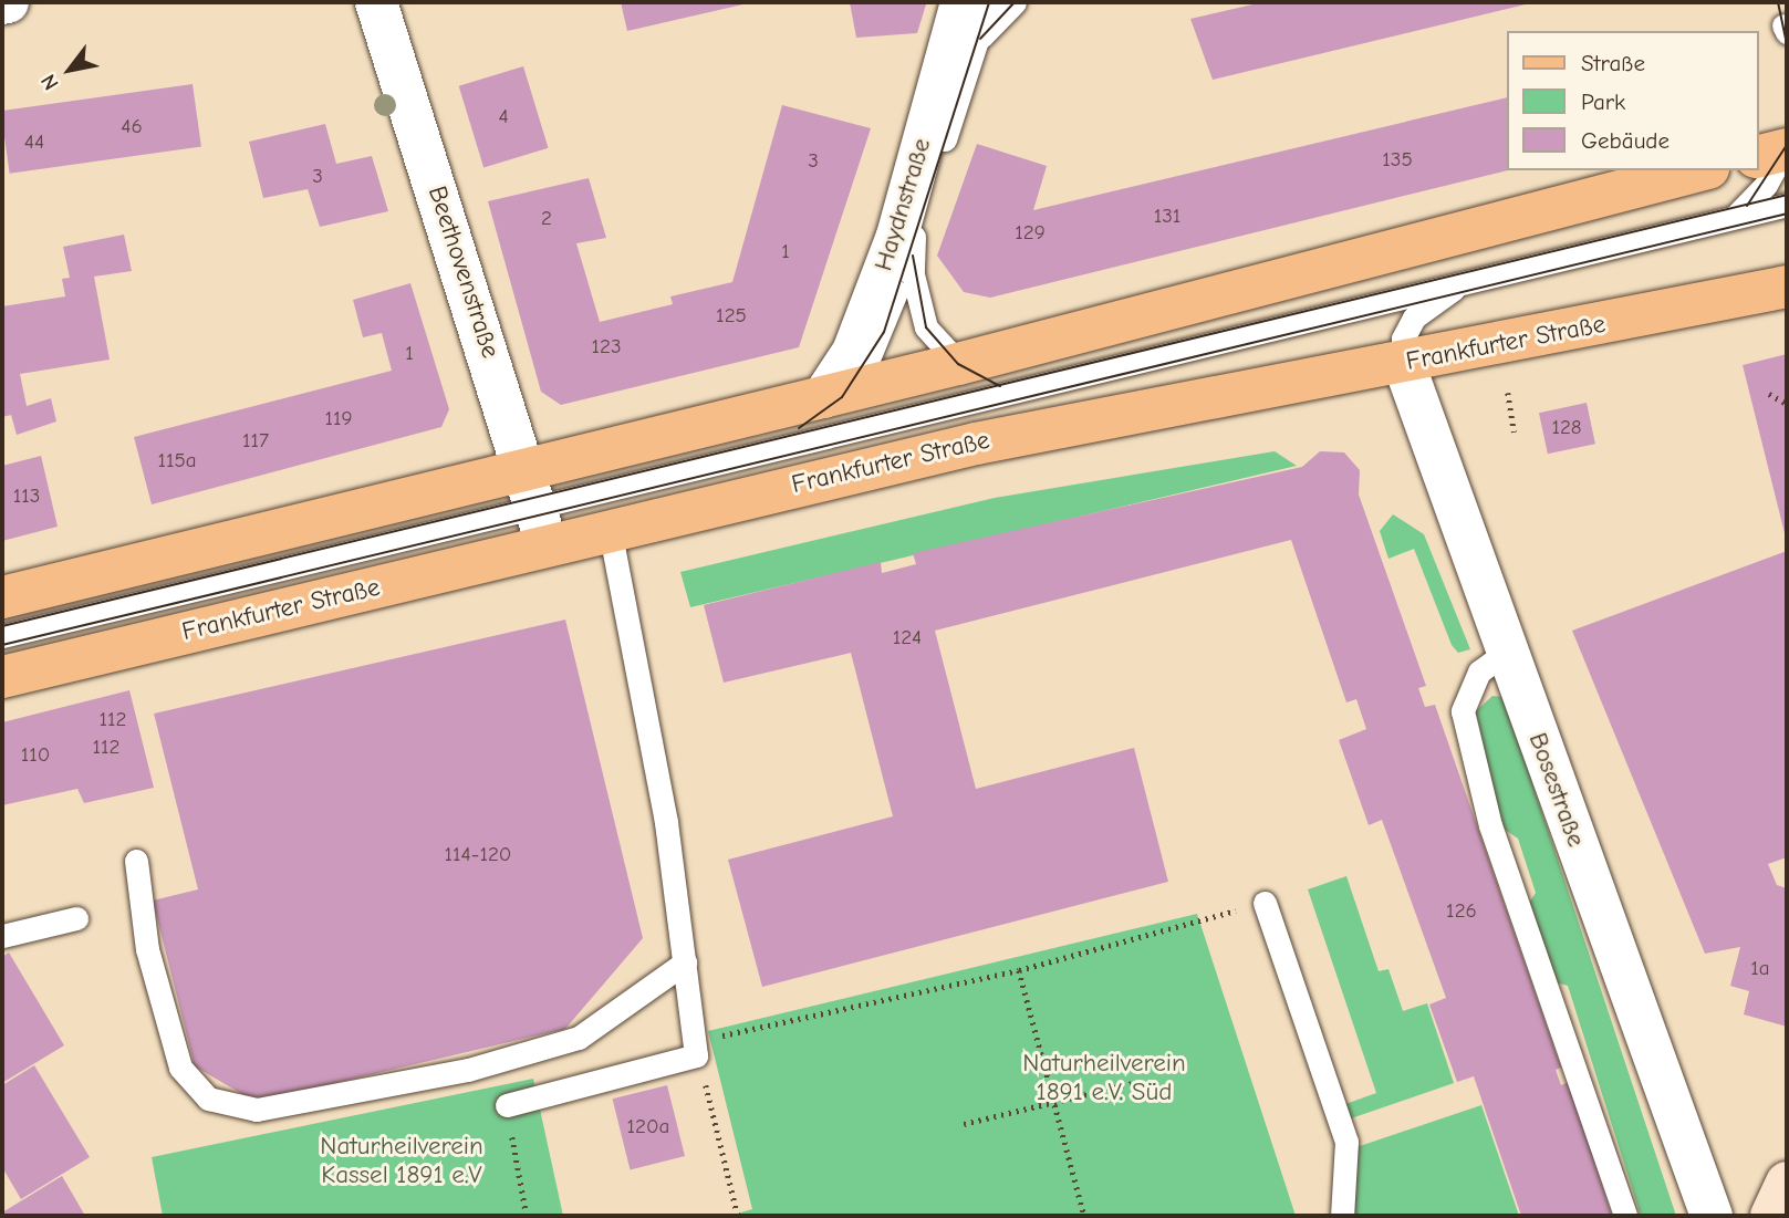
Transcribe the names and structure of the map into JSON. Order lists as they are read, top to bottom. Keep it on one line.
{"streets":{"main road":["Frankfurter Straße"],"street":["Haydnstraße","Beethovenstraße","Bosestraße"]},"crossings":[["Haydnstraße","Frankfurter Straße"],["Beethovenstraße","Frankfurter Straße"],["Frankfurter Straße","Bosestraße"]],"parks":["Naturheilverein 1891 e.V. Süd","Naturheilverein Kassel 1891 e.V"],"house_numbers":["4","46","44","135","3","3","131","2","129","1","125","123","1","119","128","117","115a","113","124","112","112","110","114-120","126","1a","120a"],"legend":["Straße","Park","Gebäude"],"north":"bottom left"}
